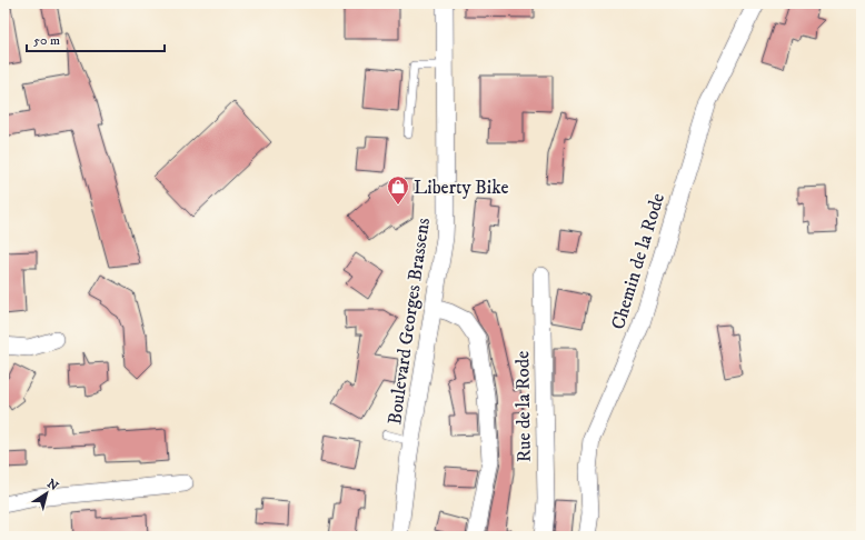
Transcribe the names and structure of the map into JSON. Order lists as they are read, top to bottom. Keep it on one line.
{"streets":{"street":["Chemin de la Rode","Boulevard Georges Brassens","Rue de la Rode"]},"places":{"shop":["Liberty Bike"]},"scale_bar":"50 m","north":"top right"}
